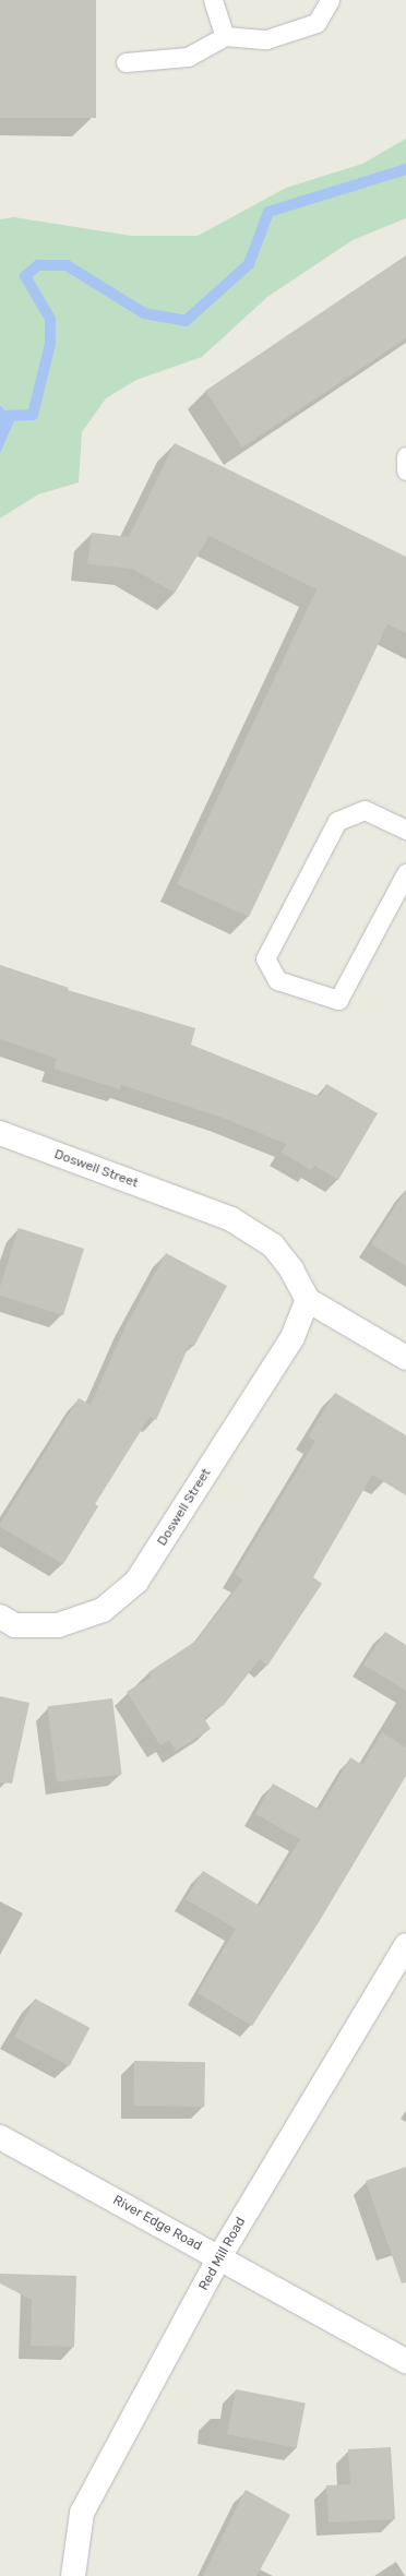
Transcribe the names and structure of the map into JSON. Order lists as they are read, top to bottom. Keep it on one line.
{"streets":{"street":["Doswell Street","River Edge Road","Red Mill Road"]},"crossings":[["River Edge Road","Red Mill Road"]]}
